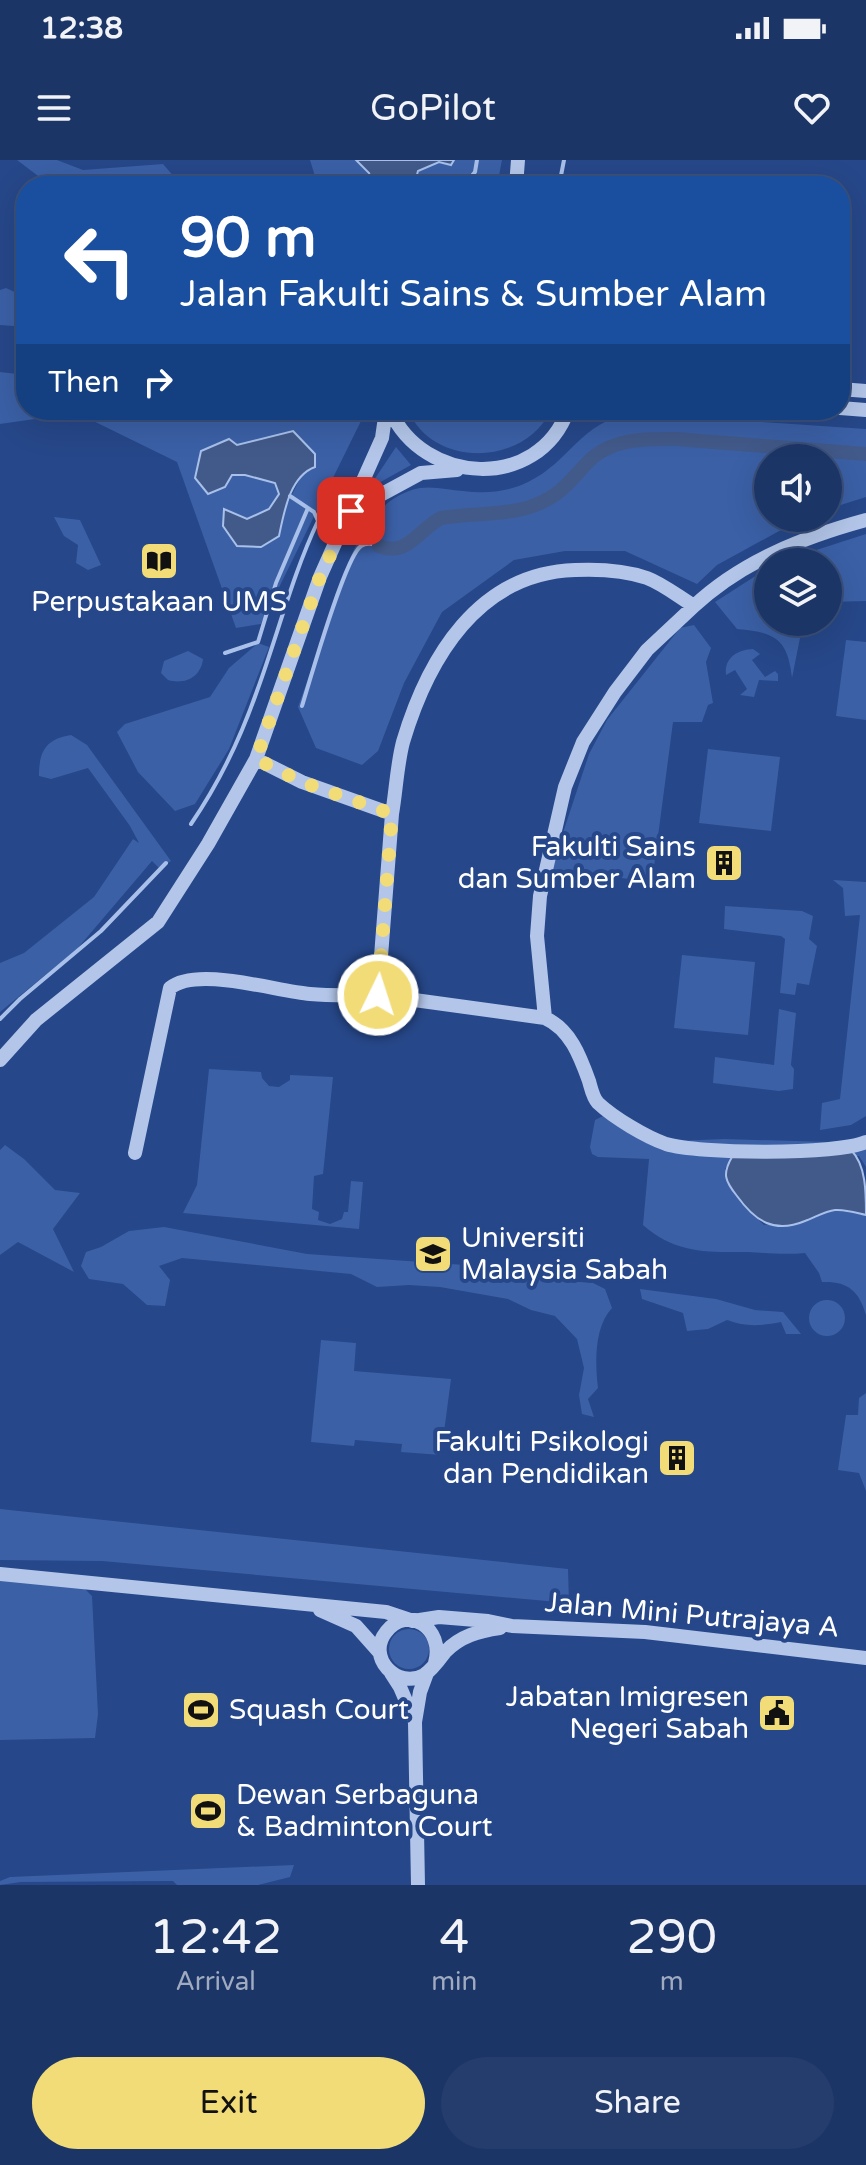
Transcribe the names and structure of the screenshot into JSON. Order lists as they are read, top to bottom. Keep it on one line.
{"streets":{"street":["Jalan Mini Putrajaya A"]},"places":{"library":["Perpustakaan UMS"],"building":["Fakulti Sains dan Sumber Alam","Fakulti Psikologi dan Pendidikan"],"school or university":["Universiti Malaysia Sabah"],"sports":["Squash Court","Dewan Serbaguna & Badminton Court"],"public building":["Jabatan Imigresen Negeri Sabah"]},"page":{"status":"12:38","header":"GoPilot","turn":["90 m","Jalan Fakulti Sains & Sumber Alam"],"then":"Then","eta":["12:42","Arrival","4","min","290","m"],"buttons":["Exit","Share"]}}
